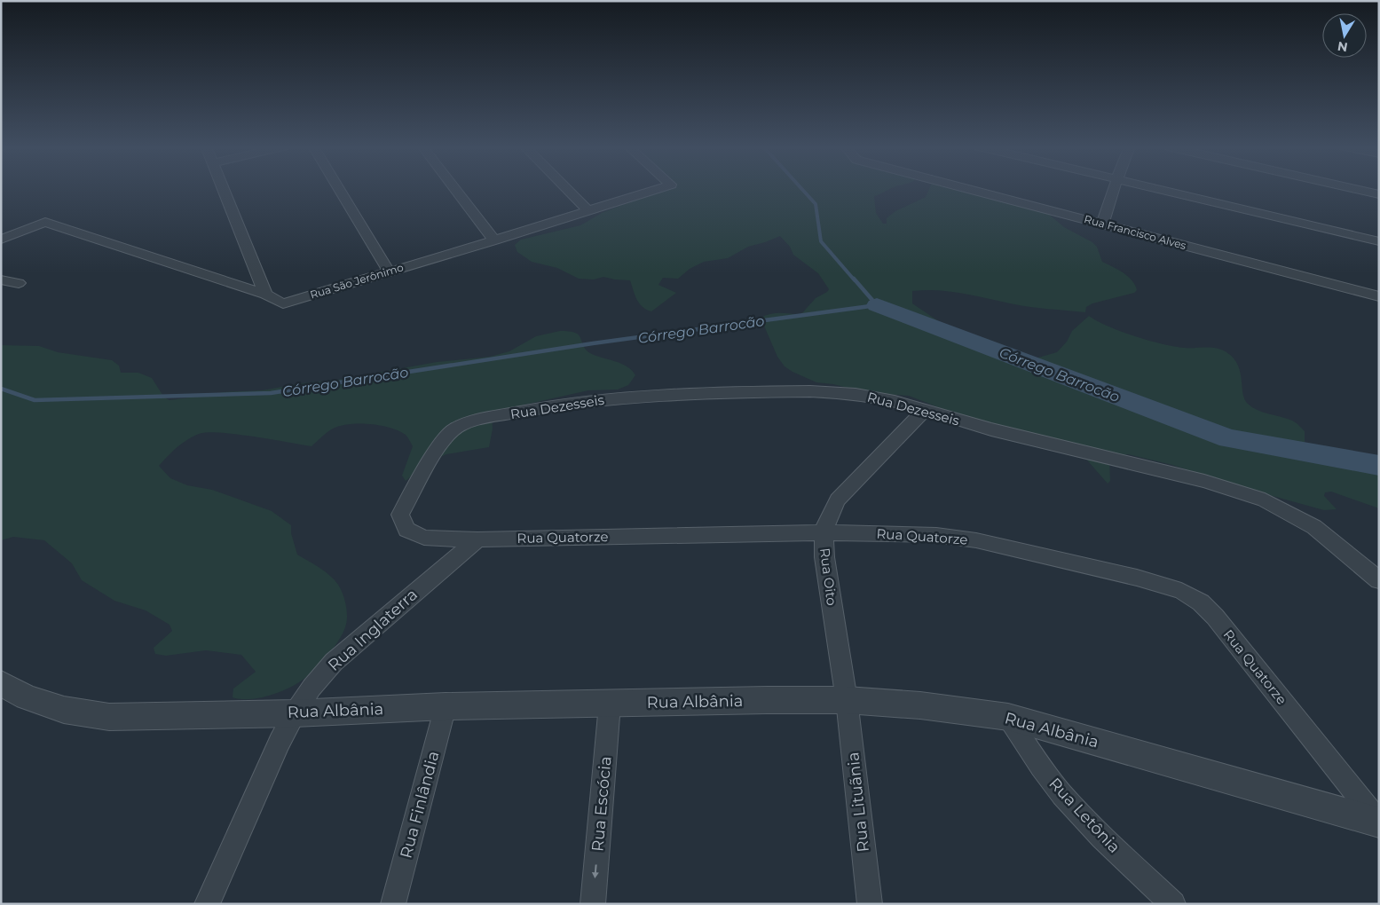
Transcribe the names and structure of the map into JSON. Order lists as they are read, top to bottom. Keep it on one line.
{"streets":{"street":["Rua Francisco Alves","Rua São Jerônimo","Rua Dezesseis","Rua Quatorze","Rua Oito","Rua Inglaterra","Rua Albânia","Rua Lituãnia","Rua Escócia","Rua Finlândia","Rua Letônia"]},"crossings":[["Rua Dezesseis","Rua Quatorze"],["Rua Dezesseis","Rua Oito"],["Rua Quatorze","Rua Oito"],["Rua Quatorze","Rua Inglaterra"],["Rua Quatorze","Rua Albânia"],["Rua Oito","Rua Albânia"],["Rua Oito","Rua Lituãnia"],["Rua Inglaterra","Rua Albânia"],["Rua Albânia","Rua Lituãnia"],["Rua Albânia","Rua Escócia"],["Rua Albânia","Rua Finlândia"],["Rua Albânia","Rua Letônia"]],"one_way":["Rua Escócia"],"water":["Córrego Barrocão"],"north":"bottom"}
